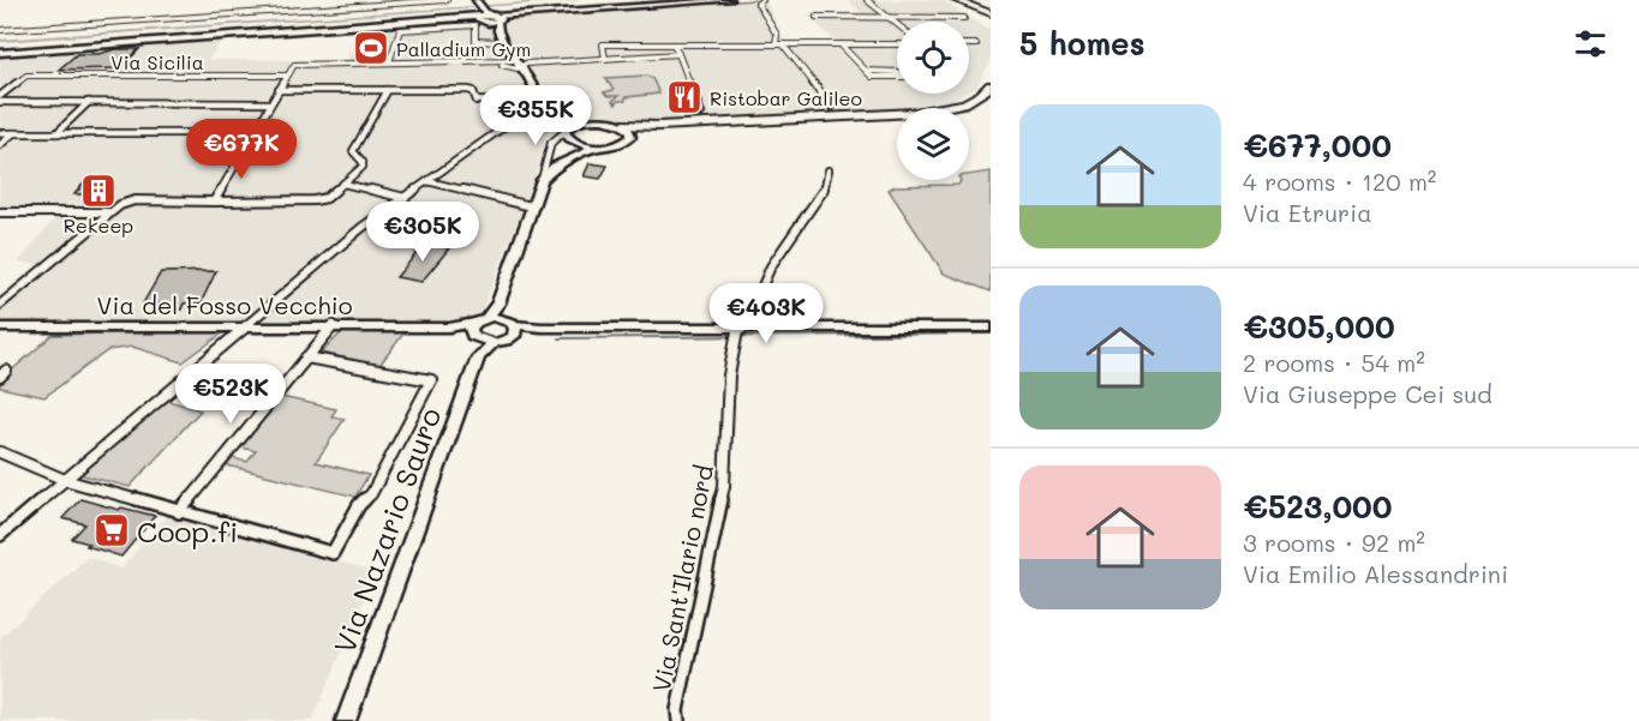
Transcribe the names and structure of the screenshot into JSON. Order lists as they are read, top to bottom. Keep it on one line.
{"streets":{"main road":["Via del Fosso Vecchio","Via Nazario Sauro"],"street":["Via Sicilia","Via Sant'Ilario nord"]},"crossings":[["Via del Fosso Vecchio","Via Nazario Sauro"]],"places":{"sports":["Palladium Gym"],"restaurant":["Ristobar Galileo"],"building":["Rekeep"],"supermarket":["Coop.fi"]},"page":{"heading":"5 homes","price":["€355K","€677K","€305K","€403K","€523K"],"list":[{"name":"€677,000","note":"4 rooms · 120 m² · Via Etruria"},{"name":"€305,000","note":"2 rooms · 54 m² · Via Giuseppe Cei sud"},{"name":"€523,000","note":"3 rooms · 92 m² · Via Emilio Alessandrini"}]}}
